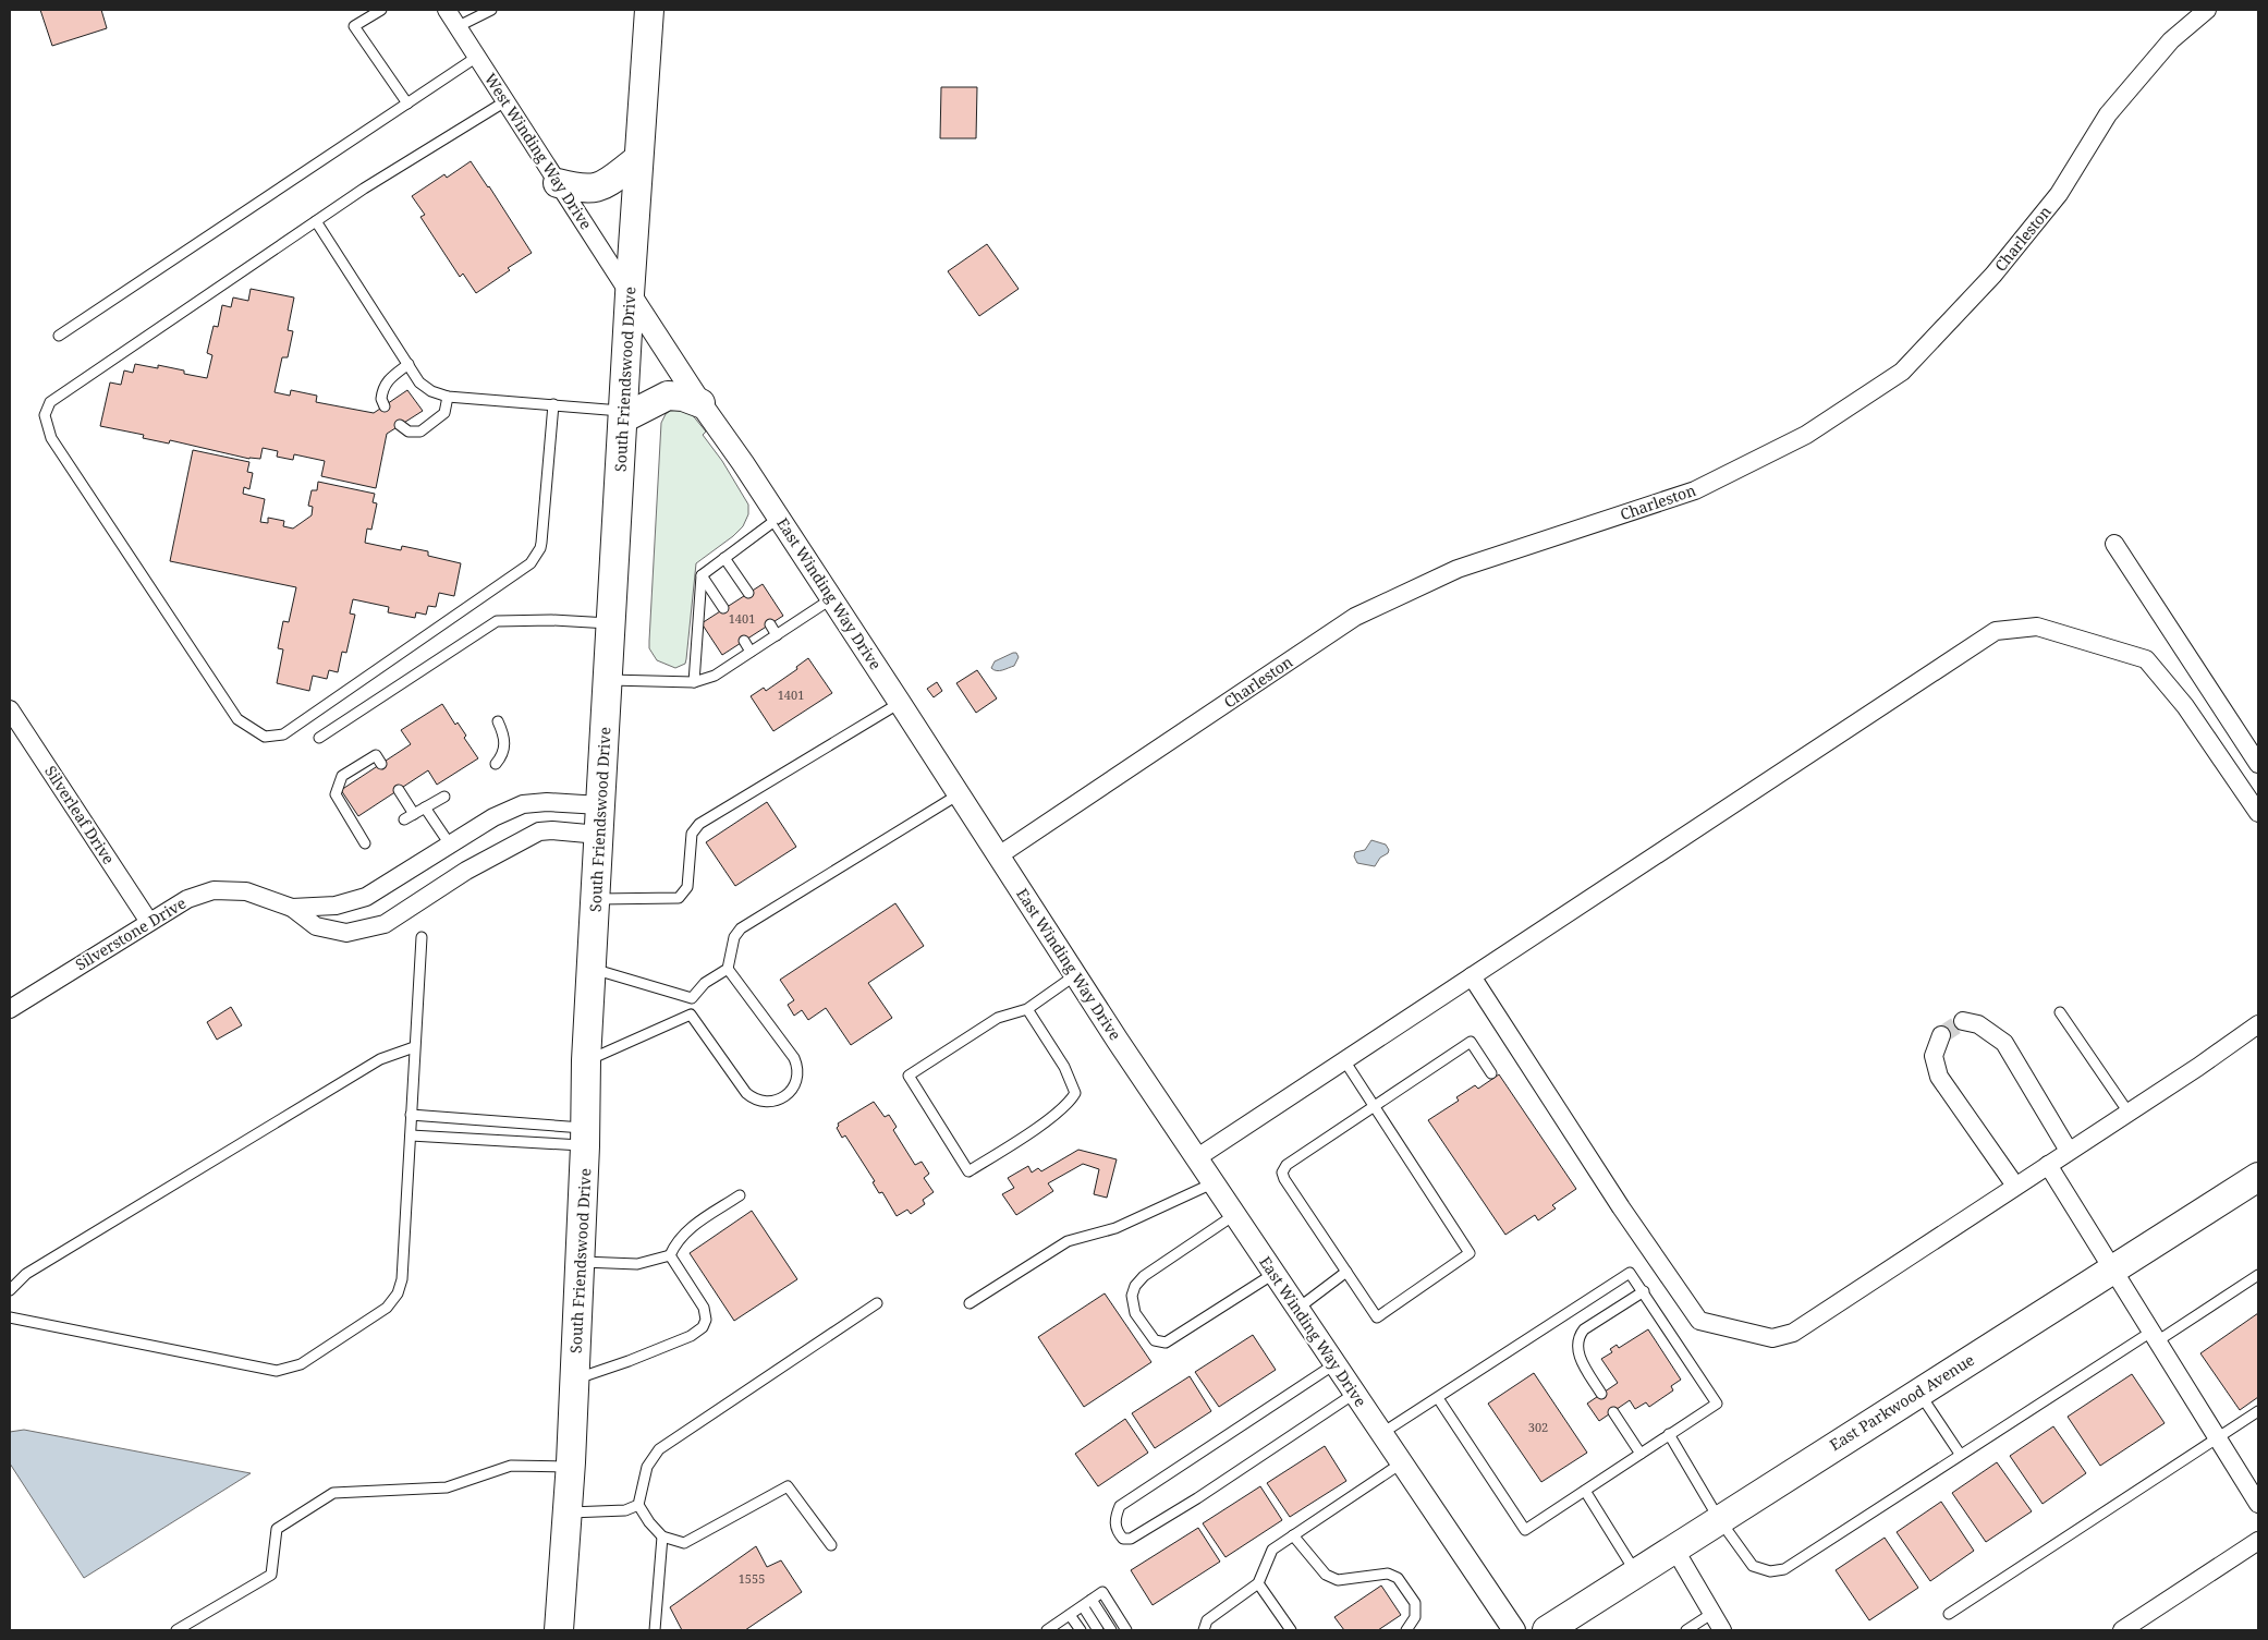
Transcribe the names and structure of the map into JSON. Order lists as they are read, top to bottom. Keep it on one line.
{"streets":{"main road":["South Friendswood Drive","East Parkwood Avenue"],"street":["West Winding Way Drive","Charleston","East Winding Way Drive","Silverleaf Drive","Silverstone Drive"]},"crossings":[["West Winding Way Drive","South Friendswood Drive"],["West Winding Way Drive","East Winding Way Drive"],["Charleston","East Winding Way Drive"],["South Friendswood Drive","East Winding Way Drive"],["South Friendswood Drive","Silverstone Drive"],["Silverleaf Drive","Silverstone Drive"]],"house_numbers":["1401","1401","302","1555"]}
